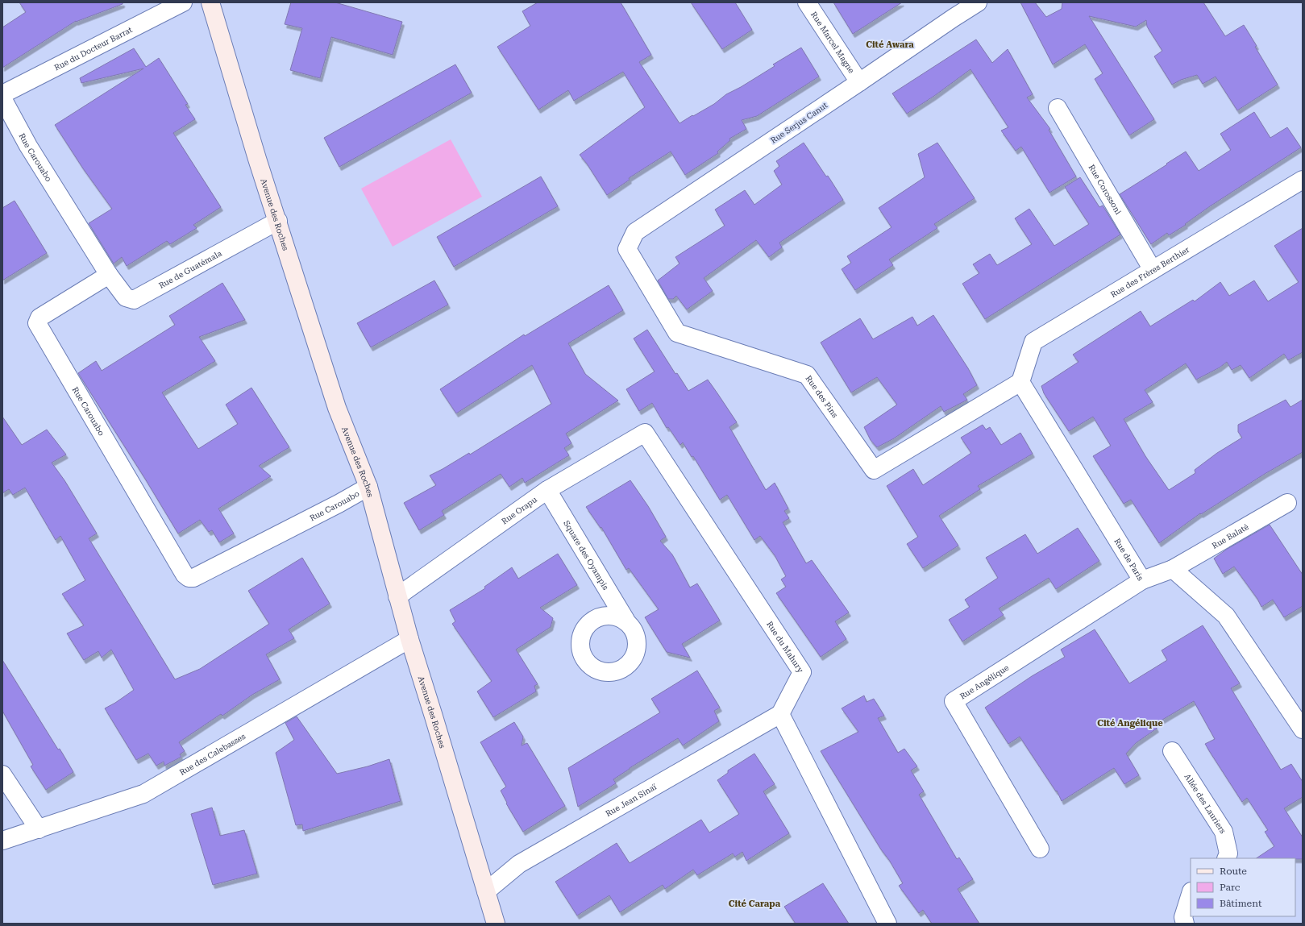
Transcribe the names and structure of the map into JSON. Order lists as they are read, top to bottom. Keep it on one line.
{"streets":{"street":["Rue Marcel Magne","Rue du Docteur Barrat","Rue Serjus Canut","Rue Carouabo","Rue Corossoni","Avenue des Roches","Rue de Guatémala","Rue des Frères Berthier","Rue des Pins","Rue Orapu","Rue Balaté","Square des Oyampis","Rue de Paris","Rue du Mahury","Rue Angélique","Rue des Calebasses","Rue Jean Sinaï","Allée des Lauriers"]},"crossings":[["Rue Marcel Magne","Rue Serjus Canut"],["Rue Serjus Canut","Rue des Pins"],["Rue Carouabo","Avenue des Roches"],["Rue Carouabo","Rue de Guatémala"],["Rue Corossoni","Rue des Frères Berthier"],["Avenue des Roches","Rue de Guatémala"],["Avenue des Roches","Rue Orapu"],["Avenue des Roches","Rue des Calebasses"],["Avenue des Roches","Rue Jean Sinaï"],["Rue des Frères Berthier","Rue des Pins"],["Rue des Frères Berthier","Rue de Paris"],["Rue des Pins","Rue de Paris"],["Rue Orapu","Square des Oyampis"],["Rue Orapu","Rue du Mahury"],["Rue Balaté","Rue de Paris"],["Rue de Paris","Rue Angélique"],["Rue du Mahury","Rue Jean Sinaï"]],"districts":["Cité Awara","Cité Angélique","Cité Carapa"],"legend":["Route","Parc","Bâtiment"]}
